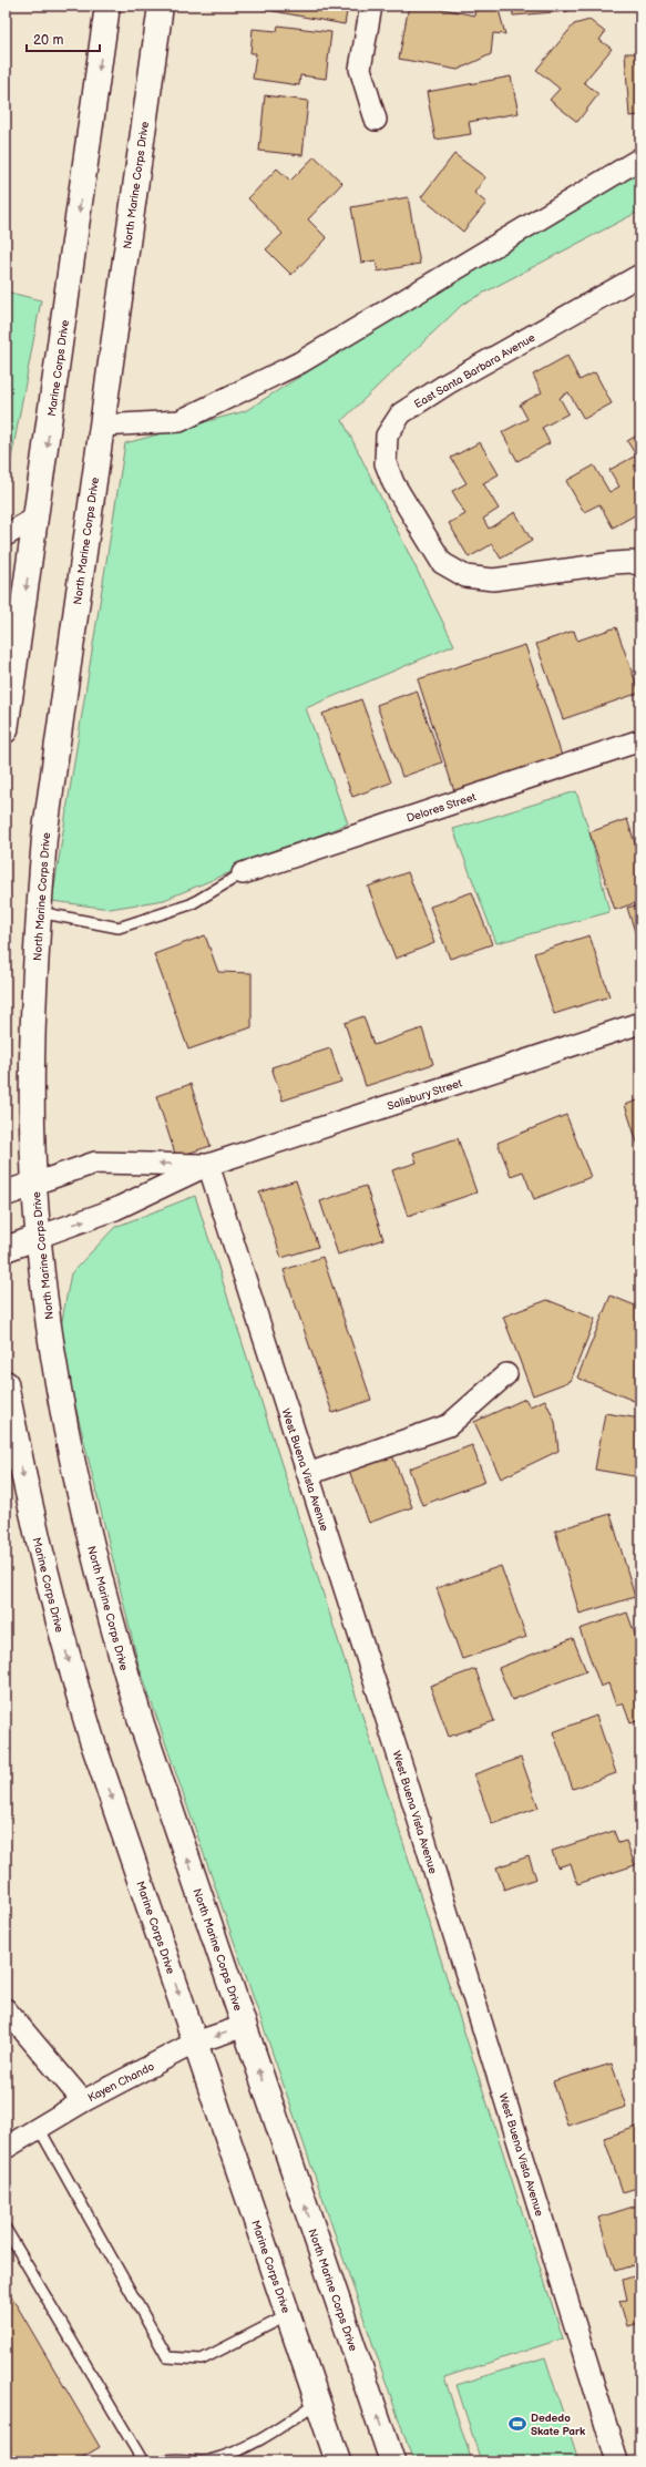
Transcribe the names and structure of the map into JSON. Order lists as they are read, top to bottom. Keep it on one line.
{"streets":{"main road":["North Marine Corps Drive","Marine Corps Drive"],"street":["East Santa Barbara Avenue","Delores Street","Salisbury Street","West Buena Vista Avenue","Kayen Chando"]},"crossings":[["North Marine Corps Drive","Salisbury Street"],["North Marine Corps Drive","Kayen Chando"],["Marine Corps Drive","Kayen Chando"],["Salisbury Street","West Buena Vista Avenue"]],"one_way":["North Marine Corps Drive","Marine Corps Drive"],"places":{"sports":["Dededo Skate Park"]},"scale_bar":"20 m"}
